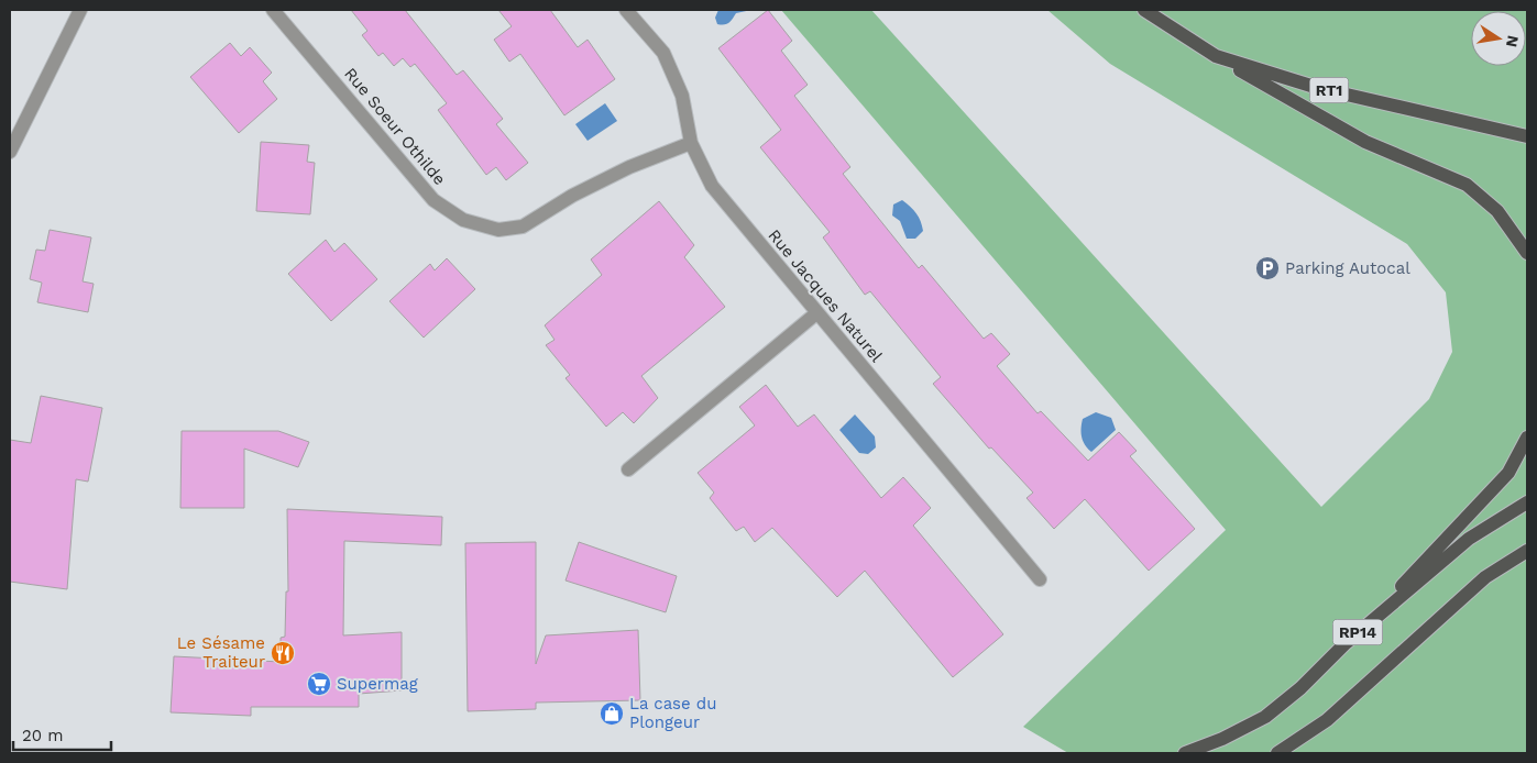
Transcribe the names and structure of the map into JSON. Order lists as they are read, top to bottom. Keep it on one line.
{"streets":{"main road":["RT1","RP14"],"street":["Rue Soeur Othilde","Rue Jacques Naturel"]},"crossings":[["Rue Soeur Othilde","Rue Jacques Naturel"]],"places":{"parking":["Parking Autocal"],"restaurant":["Le Sésame Traiteur"],"supermarket":["Supermag"],"shop":["La case du Plongeur"]},"scale_bar":"20 m","north":"right"}
